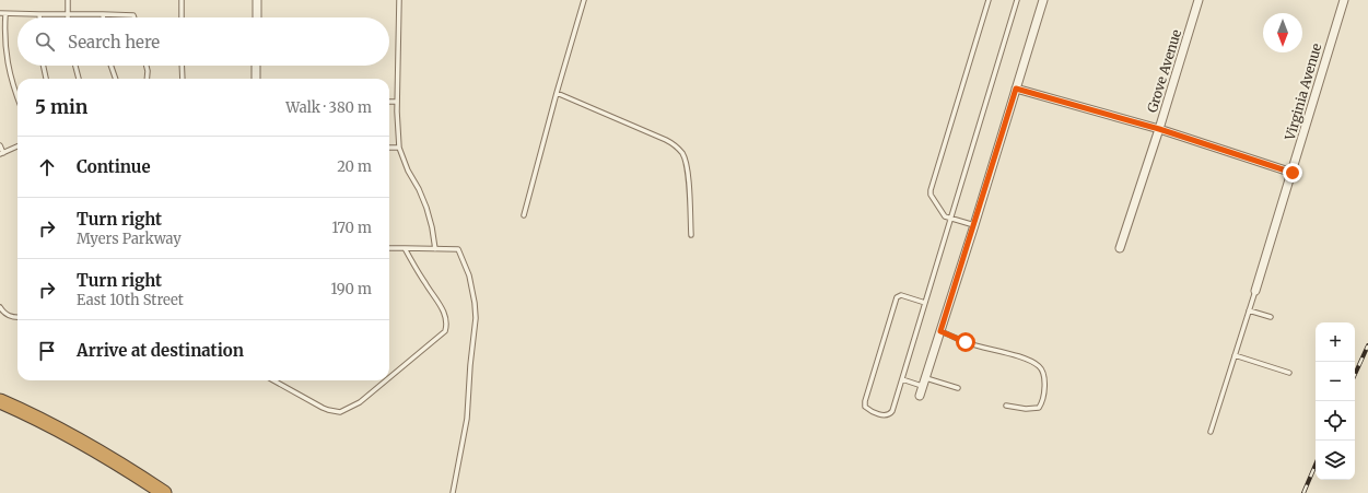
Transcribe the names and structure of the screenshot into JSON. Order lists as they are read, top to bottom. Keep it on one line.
{"streets":{"street":["Grove Avenue","Virginia Avenue"]},"north":"bottom","page":{"search":"Search here","heading":["5 min","Walk · 380 m"],"list":[["Continue","20 m"],["Turn right","Myers Parkway","170 m"],["Turn right","East 10th Street","190 m"],"Arrive at destination"],"map_buttons":["+","−"]}}
